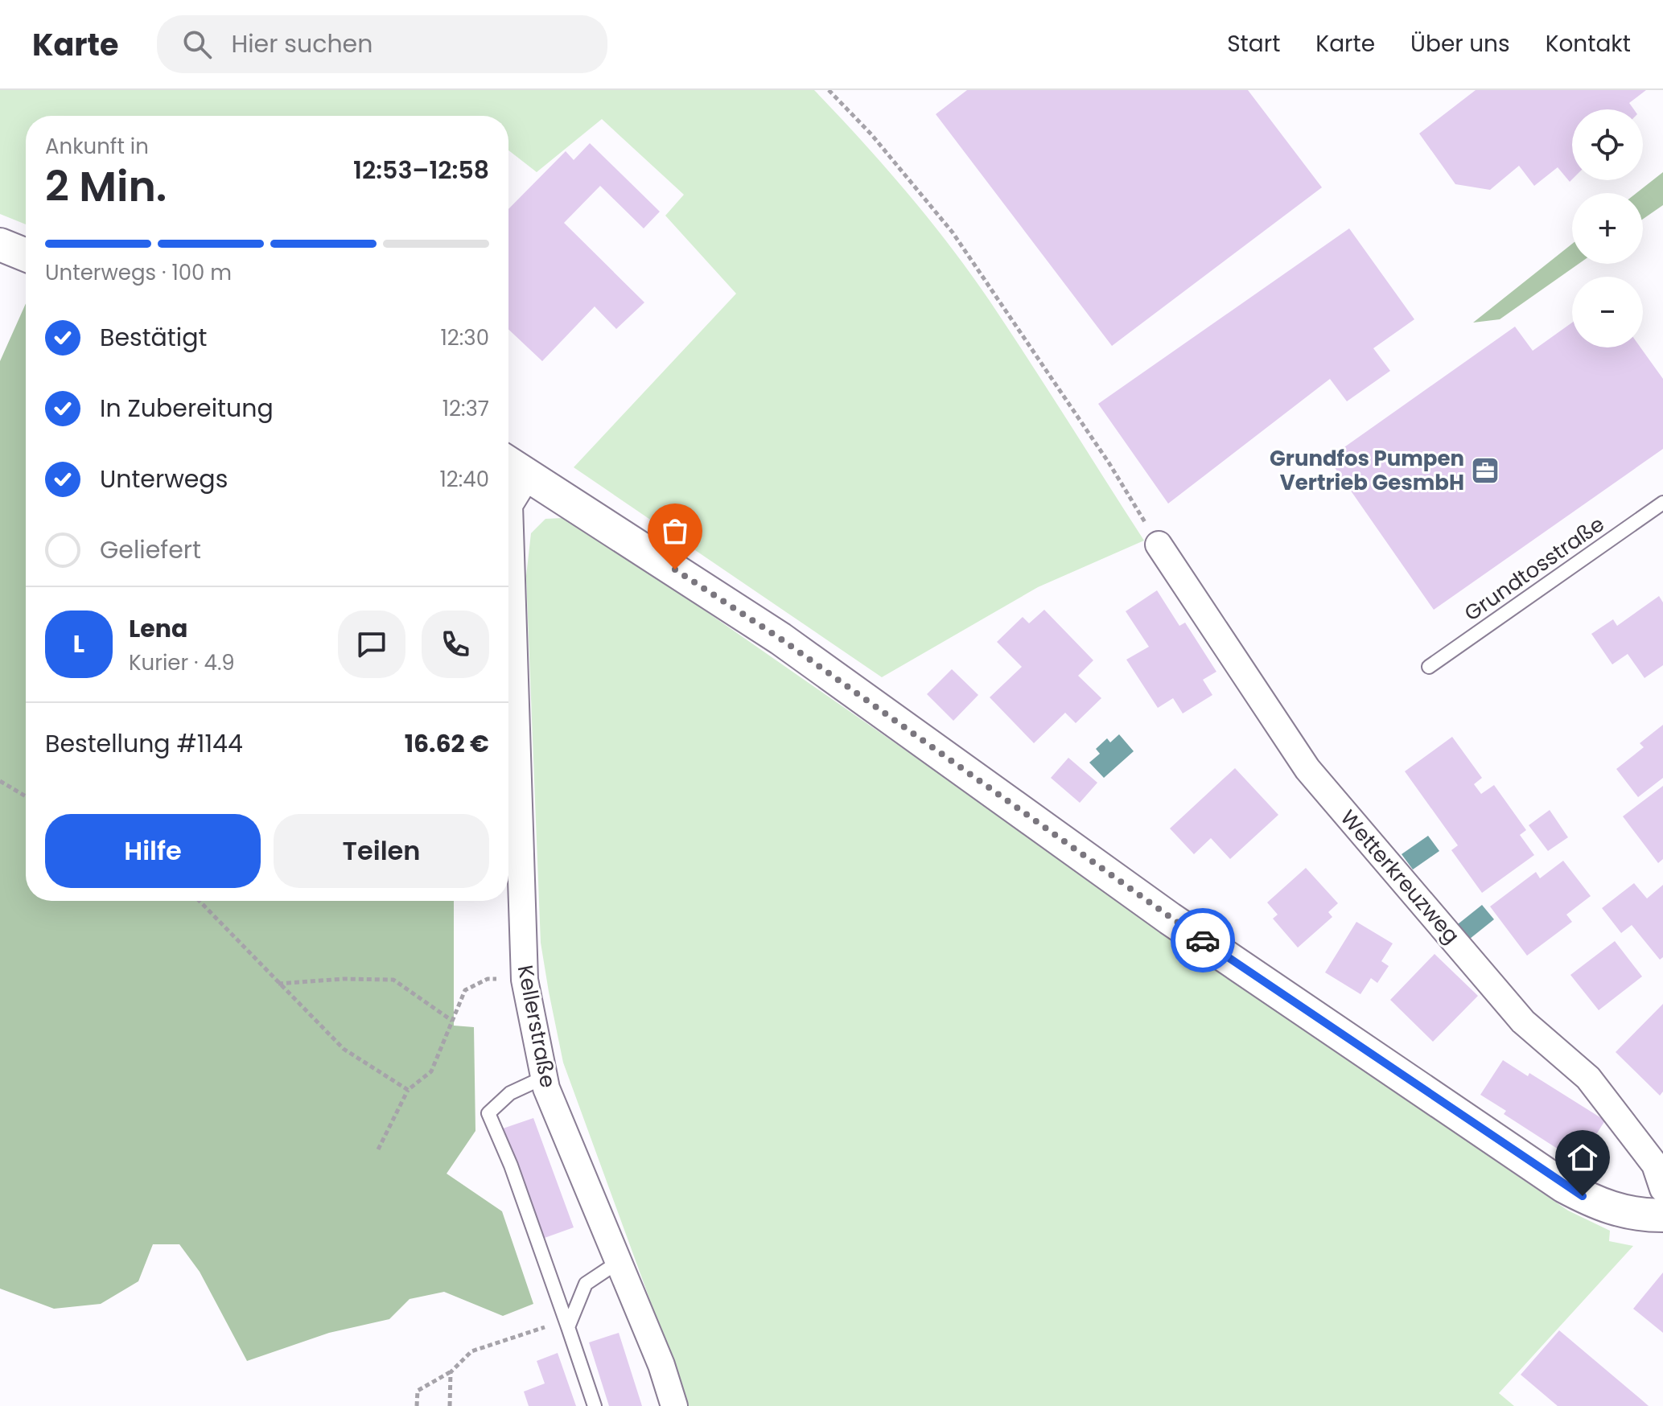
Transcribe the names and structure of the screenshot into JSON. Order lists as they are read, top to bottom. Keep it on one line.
{"streets":{"street":["Wetterkreuzweg","Kellerstraße"],"lane":["Grundtosstraße"]},"places":{"office":["Grundfos Pumpen Vertrieb GesmbH"]},"page":{"header":"Karte","search":"Hier suchen","nav":["Start","Karte","Über uns","Kontakt"],"map_buttons":["+","−"],"heading":["2 Min.","Ankunft in","12:53–12:58"],"panel":["Lena","Kurier · 4.9","Bestellung #1144","16.62 €"],"bar":"Unterwegs · 100 m","list":[["Bestätigt","12:30"],["In Zubereitung","12:37"],["Unterwegs","12:40"],"Geliefert"],"round":"L","buttons":["Hilfe","Teilen"]}}
